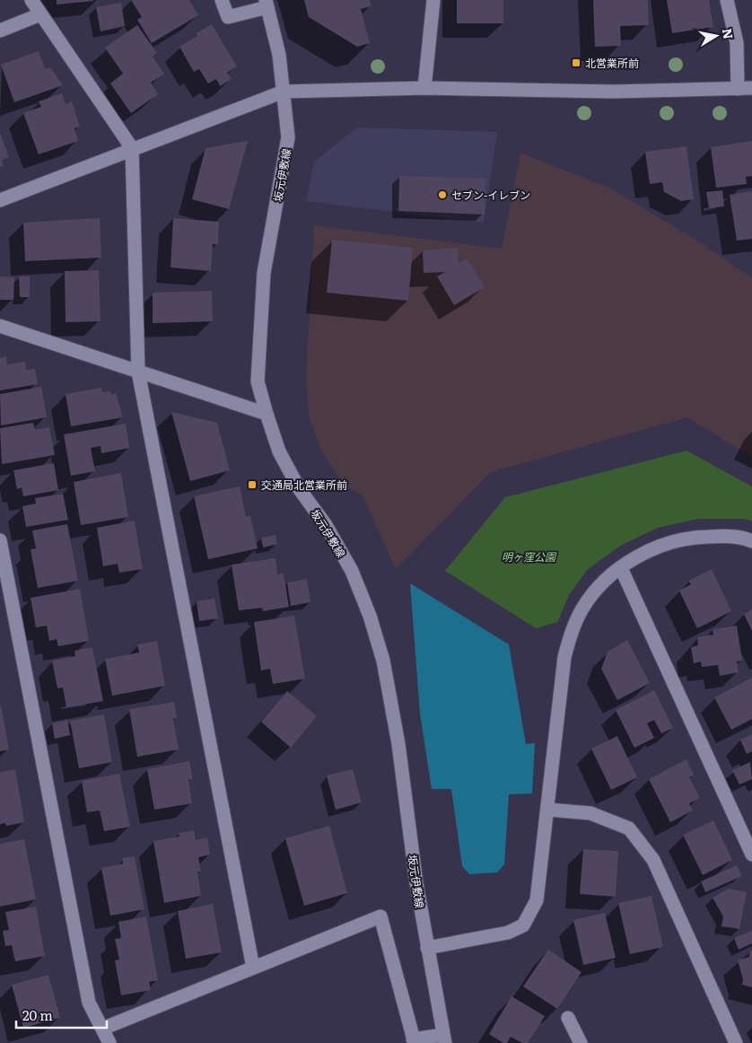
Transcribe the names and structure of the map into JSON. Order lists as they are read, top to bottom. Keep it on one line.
{"streets":{"street":["坂元伊敷線"]},"parks":["明ヶ窪公園"],"places":{"transit":["北営業所前","交通局北営業所前"],"other":["セブン-イレブン"]},"scale_bar":"20 m","north":"right"}
